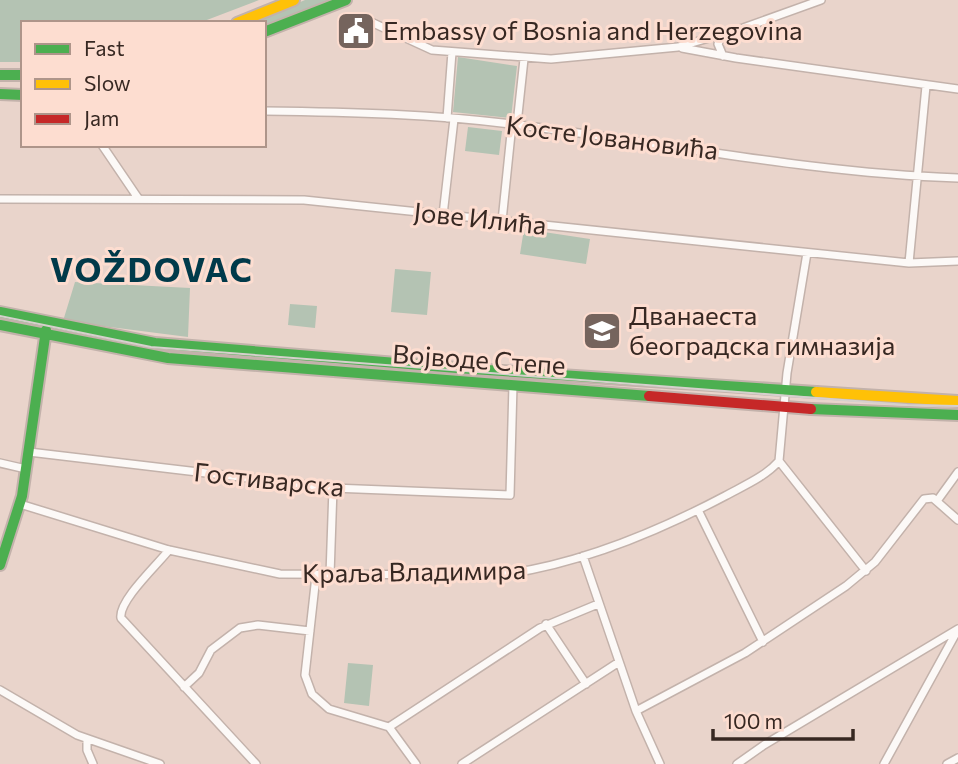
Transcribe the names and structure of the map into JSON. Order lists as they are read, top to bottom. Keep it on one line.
{"streets":{"main road":["Војводе Степе"],"street":["Косте Јовановића","Јове Илића","Гостиварска","Краља Владимира"]},"crossings":[["Војводе Степе","Гостиварска"]],"districts":["VOŽDOVAC"],"places":{"public building":["Embassy of Bosnia and Herzegovina"],"school or university":["Дванаеста београдска гимназија"]},"legend":["Fast","Slow","Jam"],"scale_bar":"100 m"}
